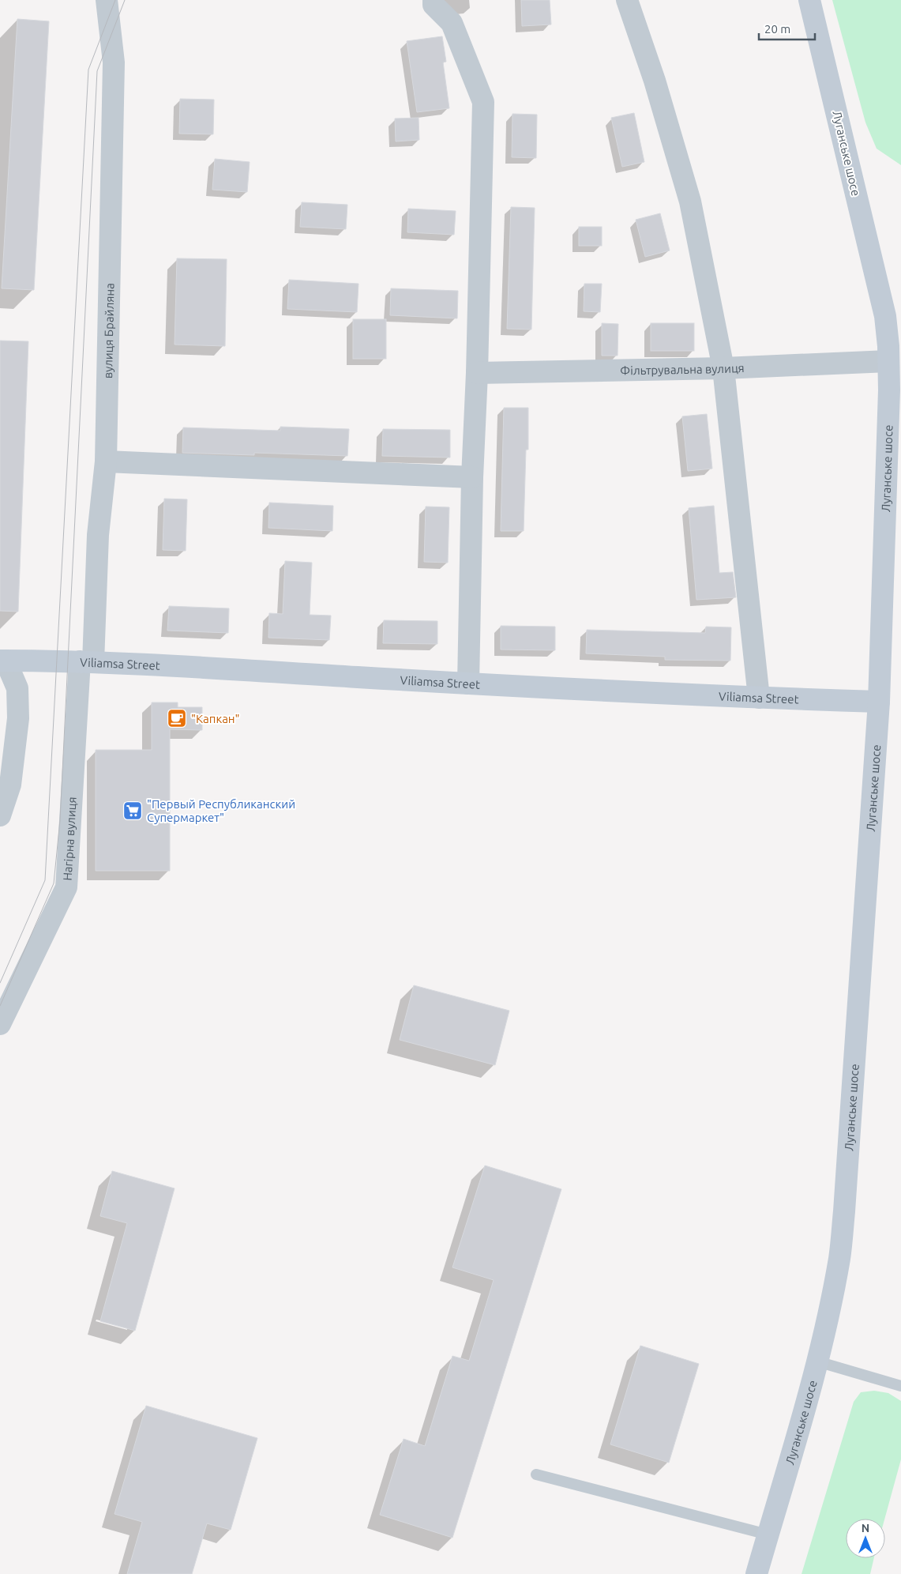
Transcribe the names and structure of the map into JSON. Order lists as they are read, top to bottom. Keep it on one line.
{"streets":{"main road":["Луганське шосе","Viliamsa Street"],"street":["вулиця Брайляна","Фільтрувальна вулиця","Нагірна вулиця"]},"crossings":[["Луганське шосе","Фільтрувальна вулиця"],["Луганське шосе","Viliamsa Street"],["вулиця Брайляна","Viliamsa Street"],["вулиця Брайляна","Нагірна вулиця"],["Viliamsa Street","Нагірна вулиця"]],"places":{"cafe":["\"Капкан\""],"supermarket":["\"Первый Республиканский Супермаркет\""]},"scale_bar":"20 m","north":"top"}
